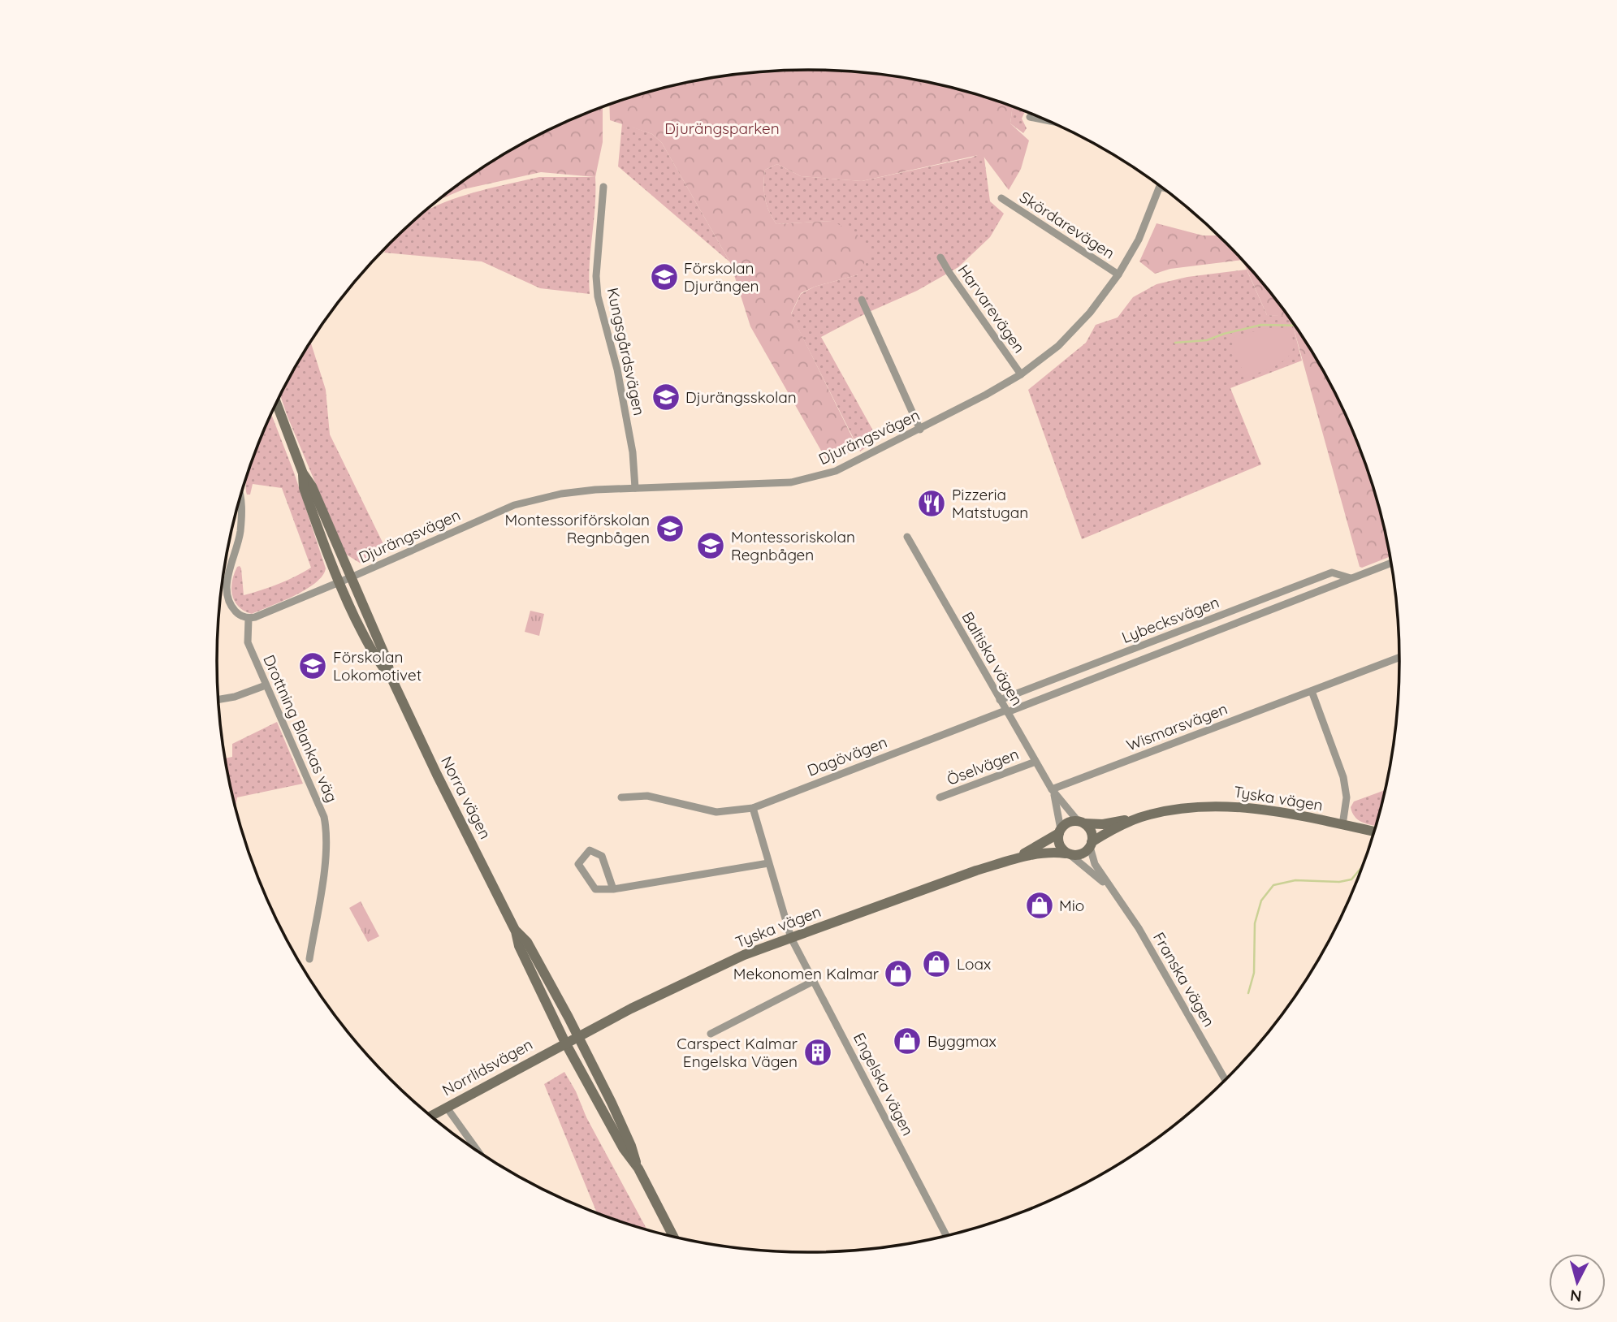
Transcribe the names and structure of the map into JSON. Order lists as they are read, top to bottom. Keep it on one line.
{"streets":{"main road":["Norra vägen","Tyska vägen","Norrlidsvägen"],"street":["Skördarevägen","Harvarevägen","Kungsgårdsvägen","Djurängsvägen","Lybecksvägen","Baltiska vägen","Wismarsvägen","Drottning Blankas väg","Dagövägen","Öselvägen","Franska vägen","Engelska vägen"]},"crossings":[["Skördarevägen","Djurängsvägen"],["Harvarevägen","Djurängsvägen"],["Kungsgårdsvägen","Djurängsvägen"],["Djurängsvägen","Norra vägen"],["Lybecksvägen","Baltiska vägen"],["Lybecksvägen","Dagövägen"],["Baltiska vägen","Wismarsvägen"],["Baltiska vägen","Dagövägen"],["Baltiska vägen","Öselvägen"],["Baltiska vägen","Tyska vägen"],["Baltiska vägen","Franska vägen"],["Norra vägen","Tyska vägen"],["Norra vägen","Norrlidsvägen"],["Tyska vägen","Franska vägen"],["Tyska vägen","Norrlidsvägen"],["Tyska vägen","Engelska vägen"]],"parks":["Djurängsparken"],"places":{"school or university":["Förskolan Djurängen","Djurängsskolan","Montessoriförskolan Regnbågen","Montessoriskolan Regnbågen","Förskolan Lokomotivet"],"restaurant":["Pizzeria Matstugan"],"shop":["Mio","Loax","Mekonomen Kalmar","Byggmax"],"building":["Carspect Kalmar Engelska Vägen"]},"north":"bottom"}
